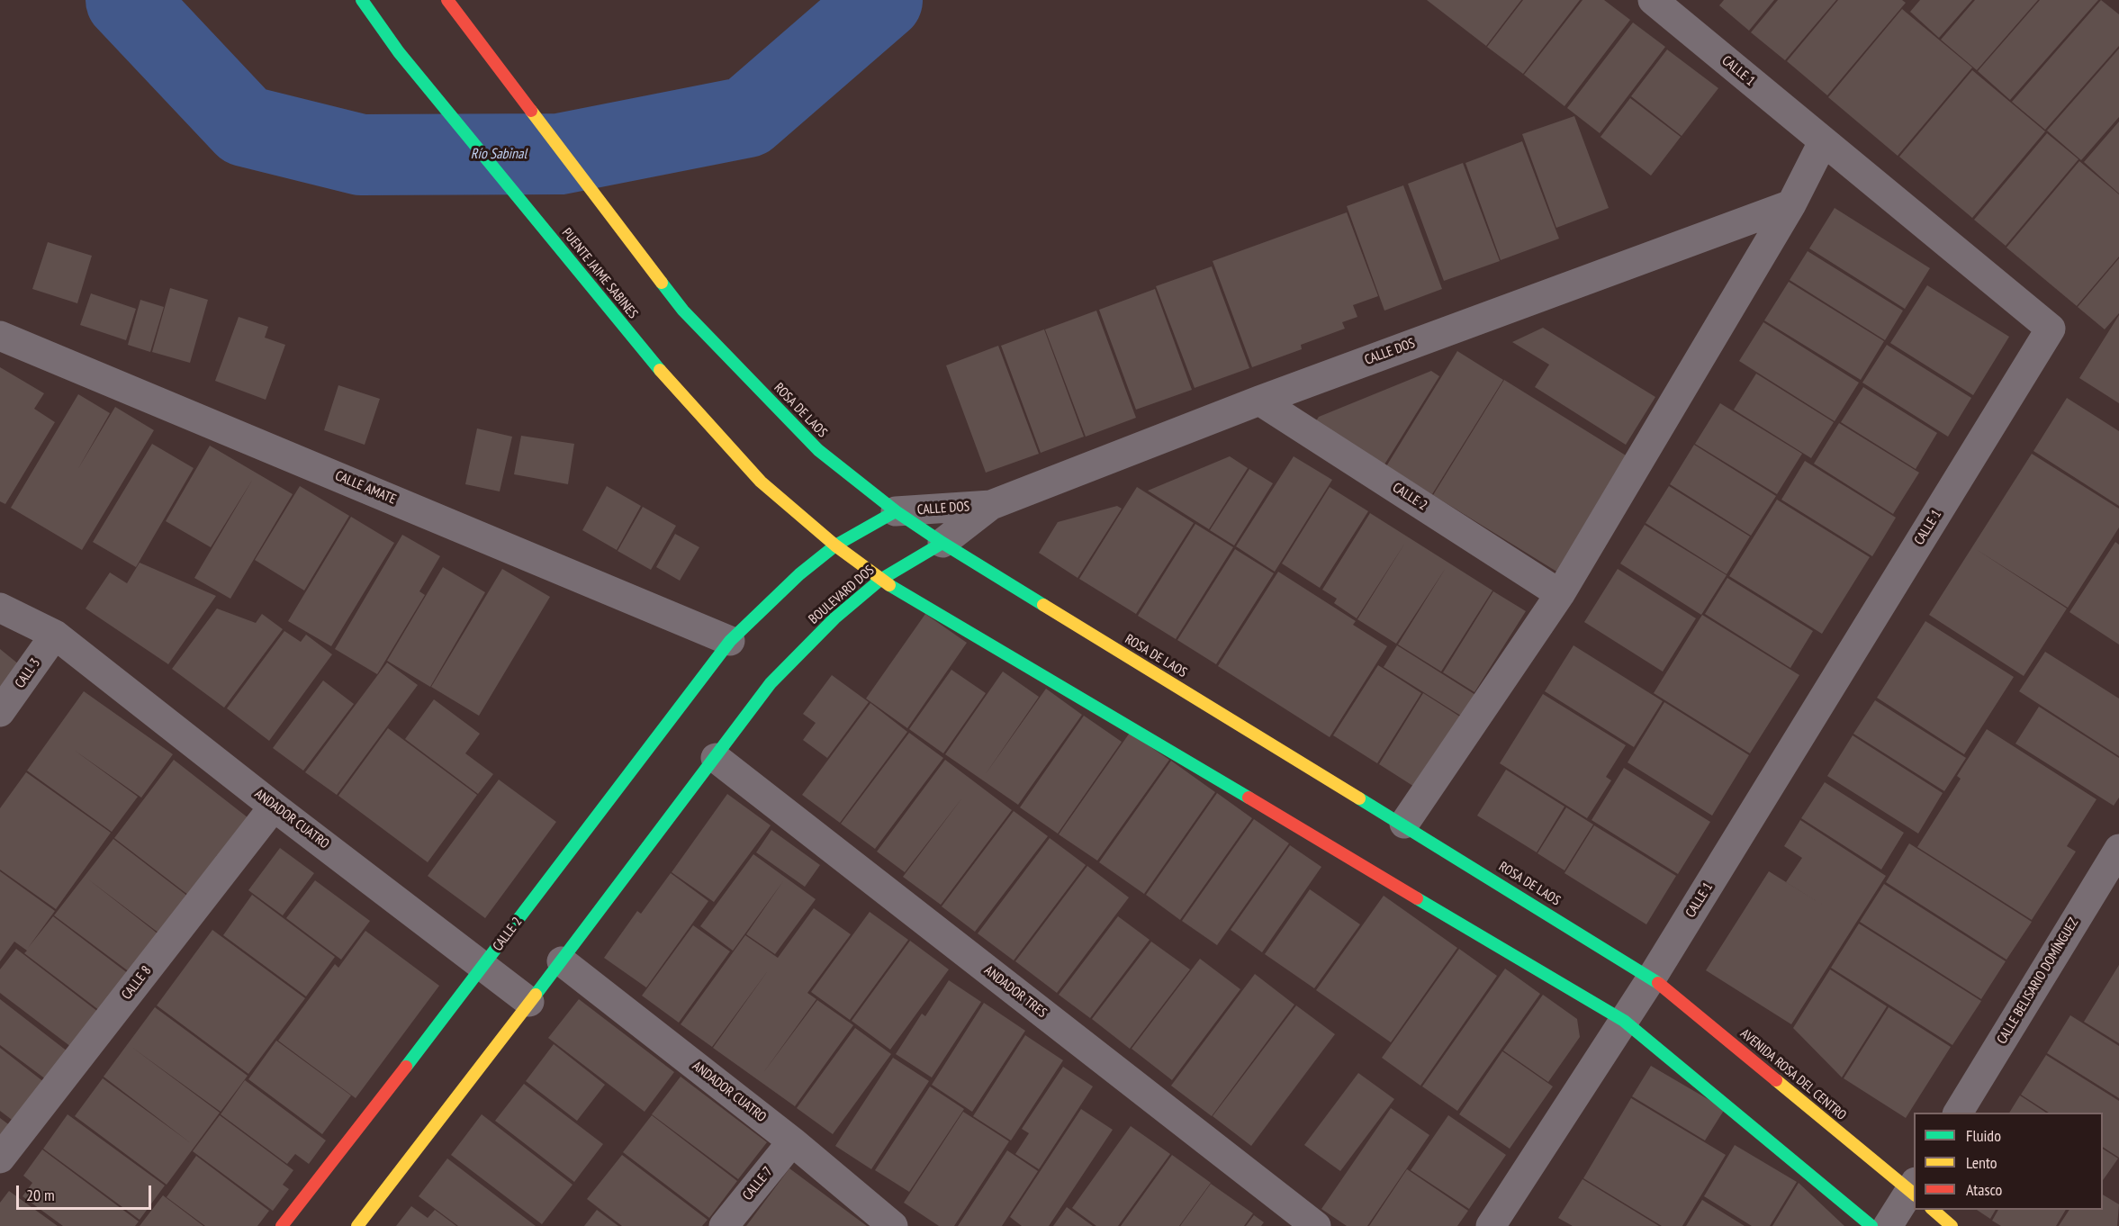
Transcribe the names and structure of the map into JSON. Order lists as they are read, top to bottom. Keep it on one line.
{"streets":{"main road":["PUENTE JAIME SABINES","ROSA DE LAOS","CALLE 2","BOULEVARD DOS","AVENIDA ROSA DEL CENTRO"],"street":["CALLE 1","CALLE DOS","CALLE AMATE","CALL 3","ANDADOR CUATRO","CALLE BELISARIO DOMÍNGUEZ","CALLE 8","ANDADOR TRES","CALLE 7"]},"crossings":[["CALLE 1","ROSA DE LAOS"],["CALLE 1","AVENIDA ROSA DEL CENTRO"],["PUENTE JAIME SABINES","BOULEVARD DOS"],["CALLE DOS","ROSA DE LAOS"],["CALLE DOS","CALLE 2"],["CALLE DOS","BOULEVARD DOS"],["ROSA DE LAOS","BOULEVARD DOS"],["ROSA DE LAOS","AVENIDA ROSA DEL CENTRO"],["CALLE AMATE","CALLE 2"],["CALLE 2","ANDADOR CUATRO"],["BOULEVARD DOS","ANDADOR TRES"],["CALL 3","ANDADOR CUATRO"],["ANDADOR CUATRO","CALLE 8"],["ANDADOR CUATRO","CALLE 7"]],"water":["Río Sabinal"],"legend":["Fluido","Lento","Atasco"],"scale_bar":"20 m"}
